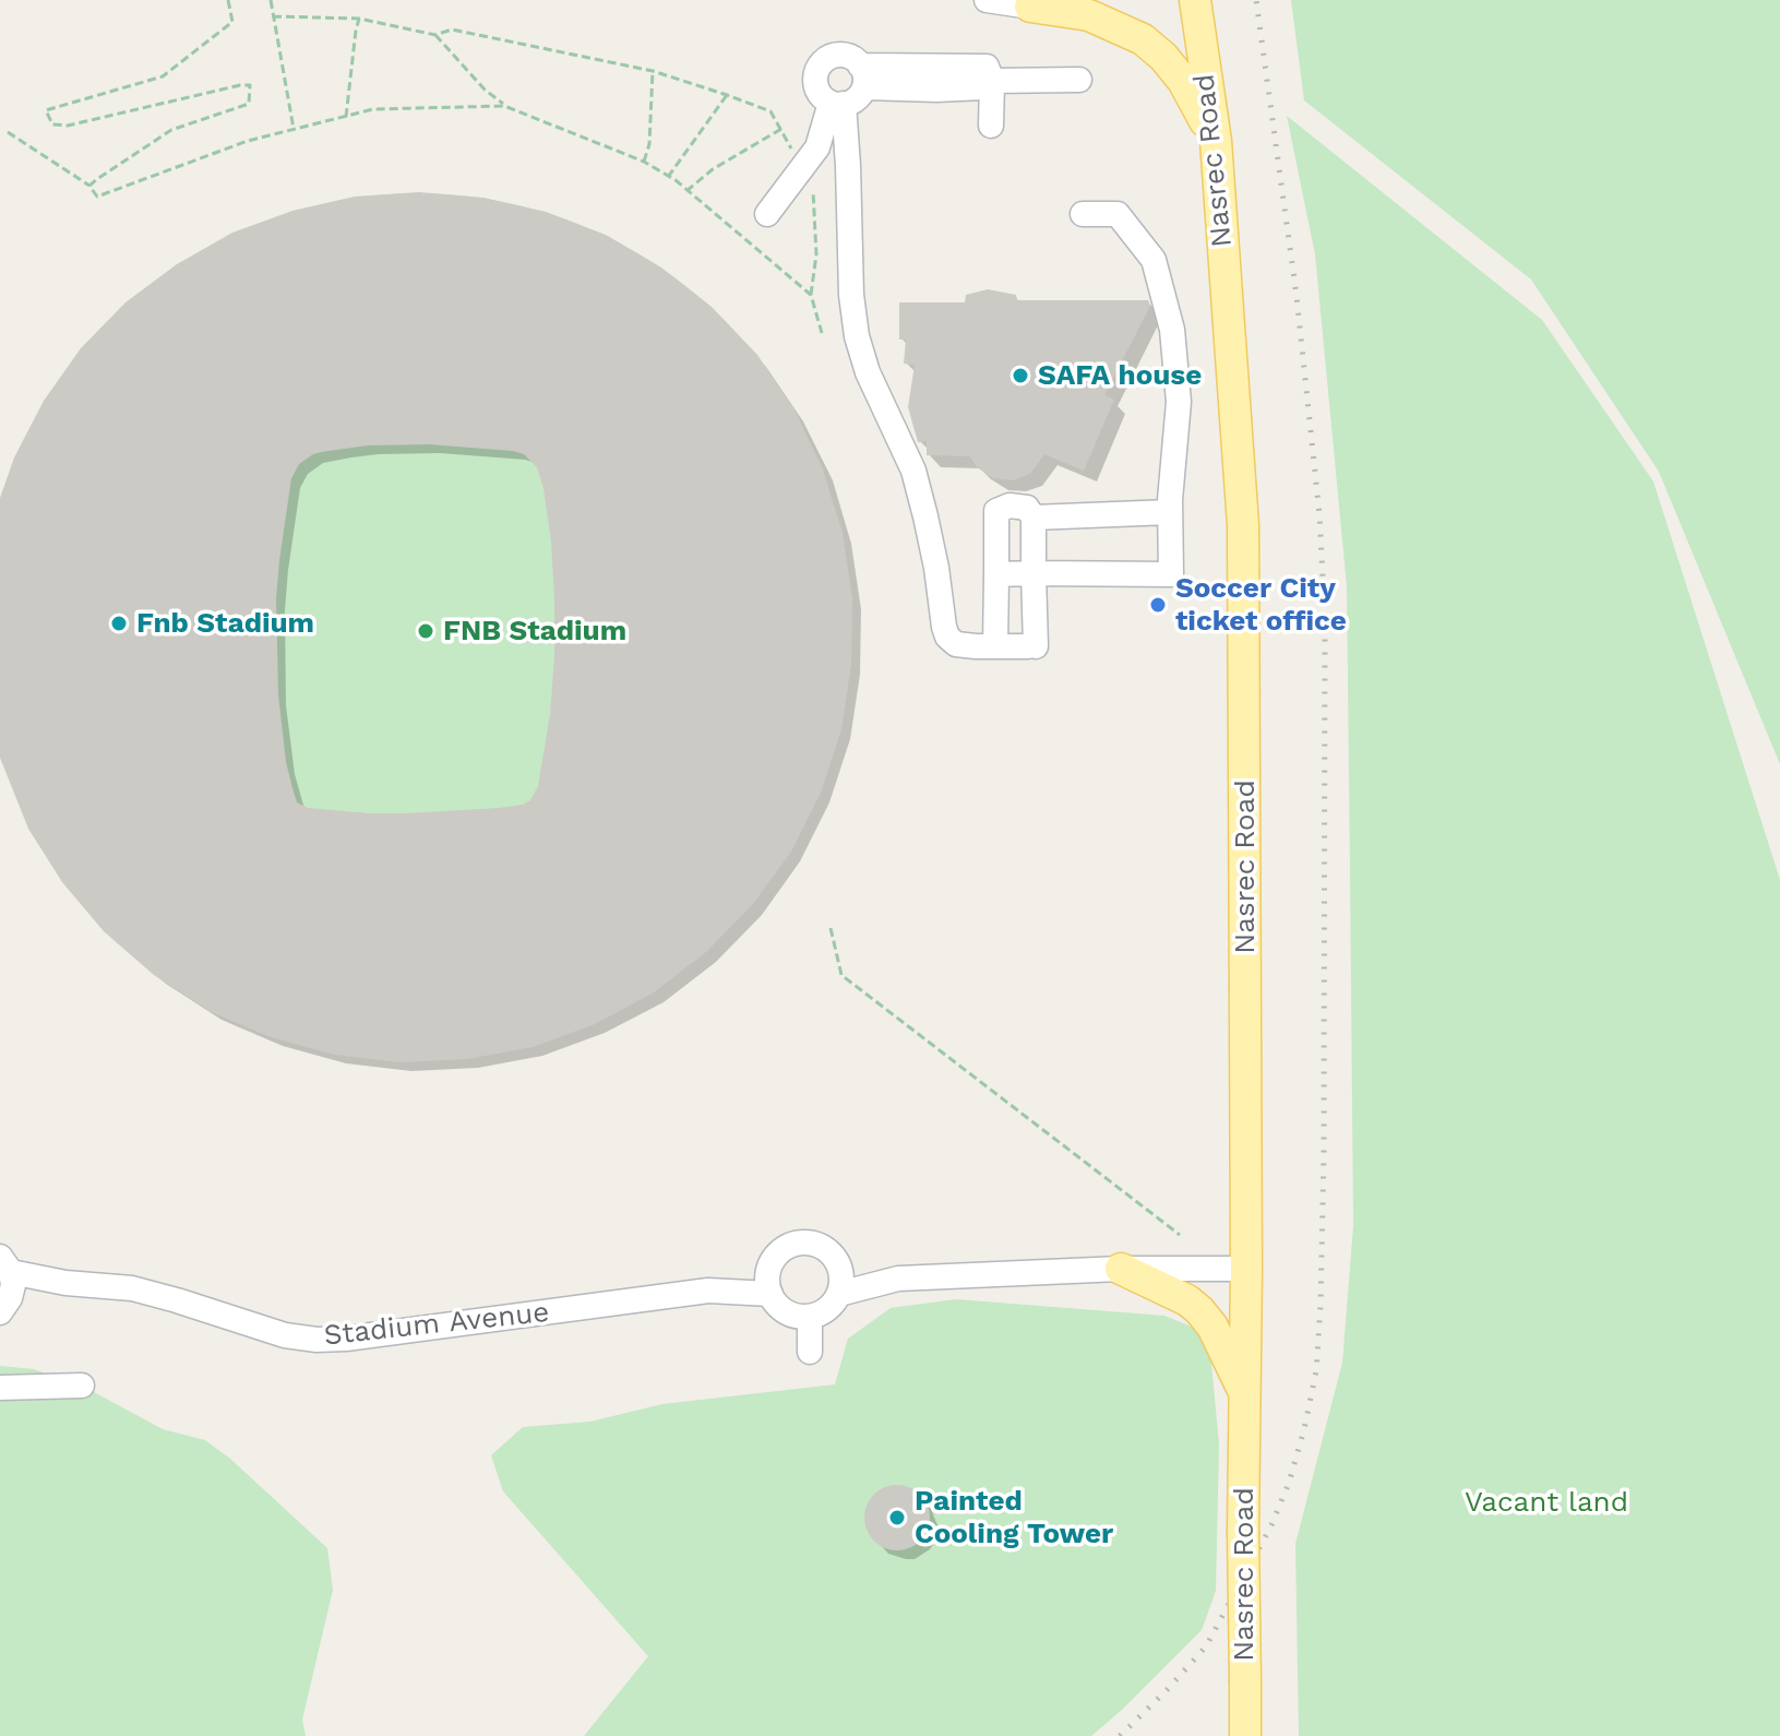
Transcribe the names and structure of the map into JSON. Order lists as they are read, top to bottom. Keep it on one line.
{"streets":{"main road":["Nasrec Road"],"street":["Stadium Avenue"]},"parks":["Vacant land"],"places":["SAFA house","Soccer City ticket office","Fnb Stadium","FNB Stadium","Painted Cooling Tower"]}
